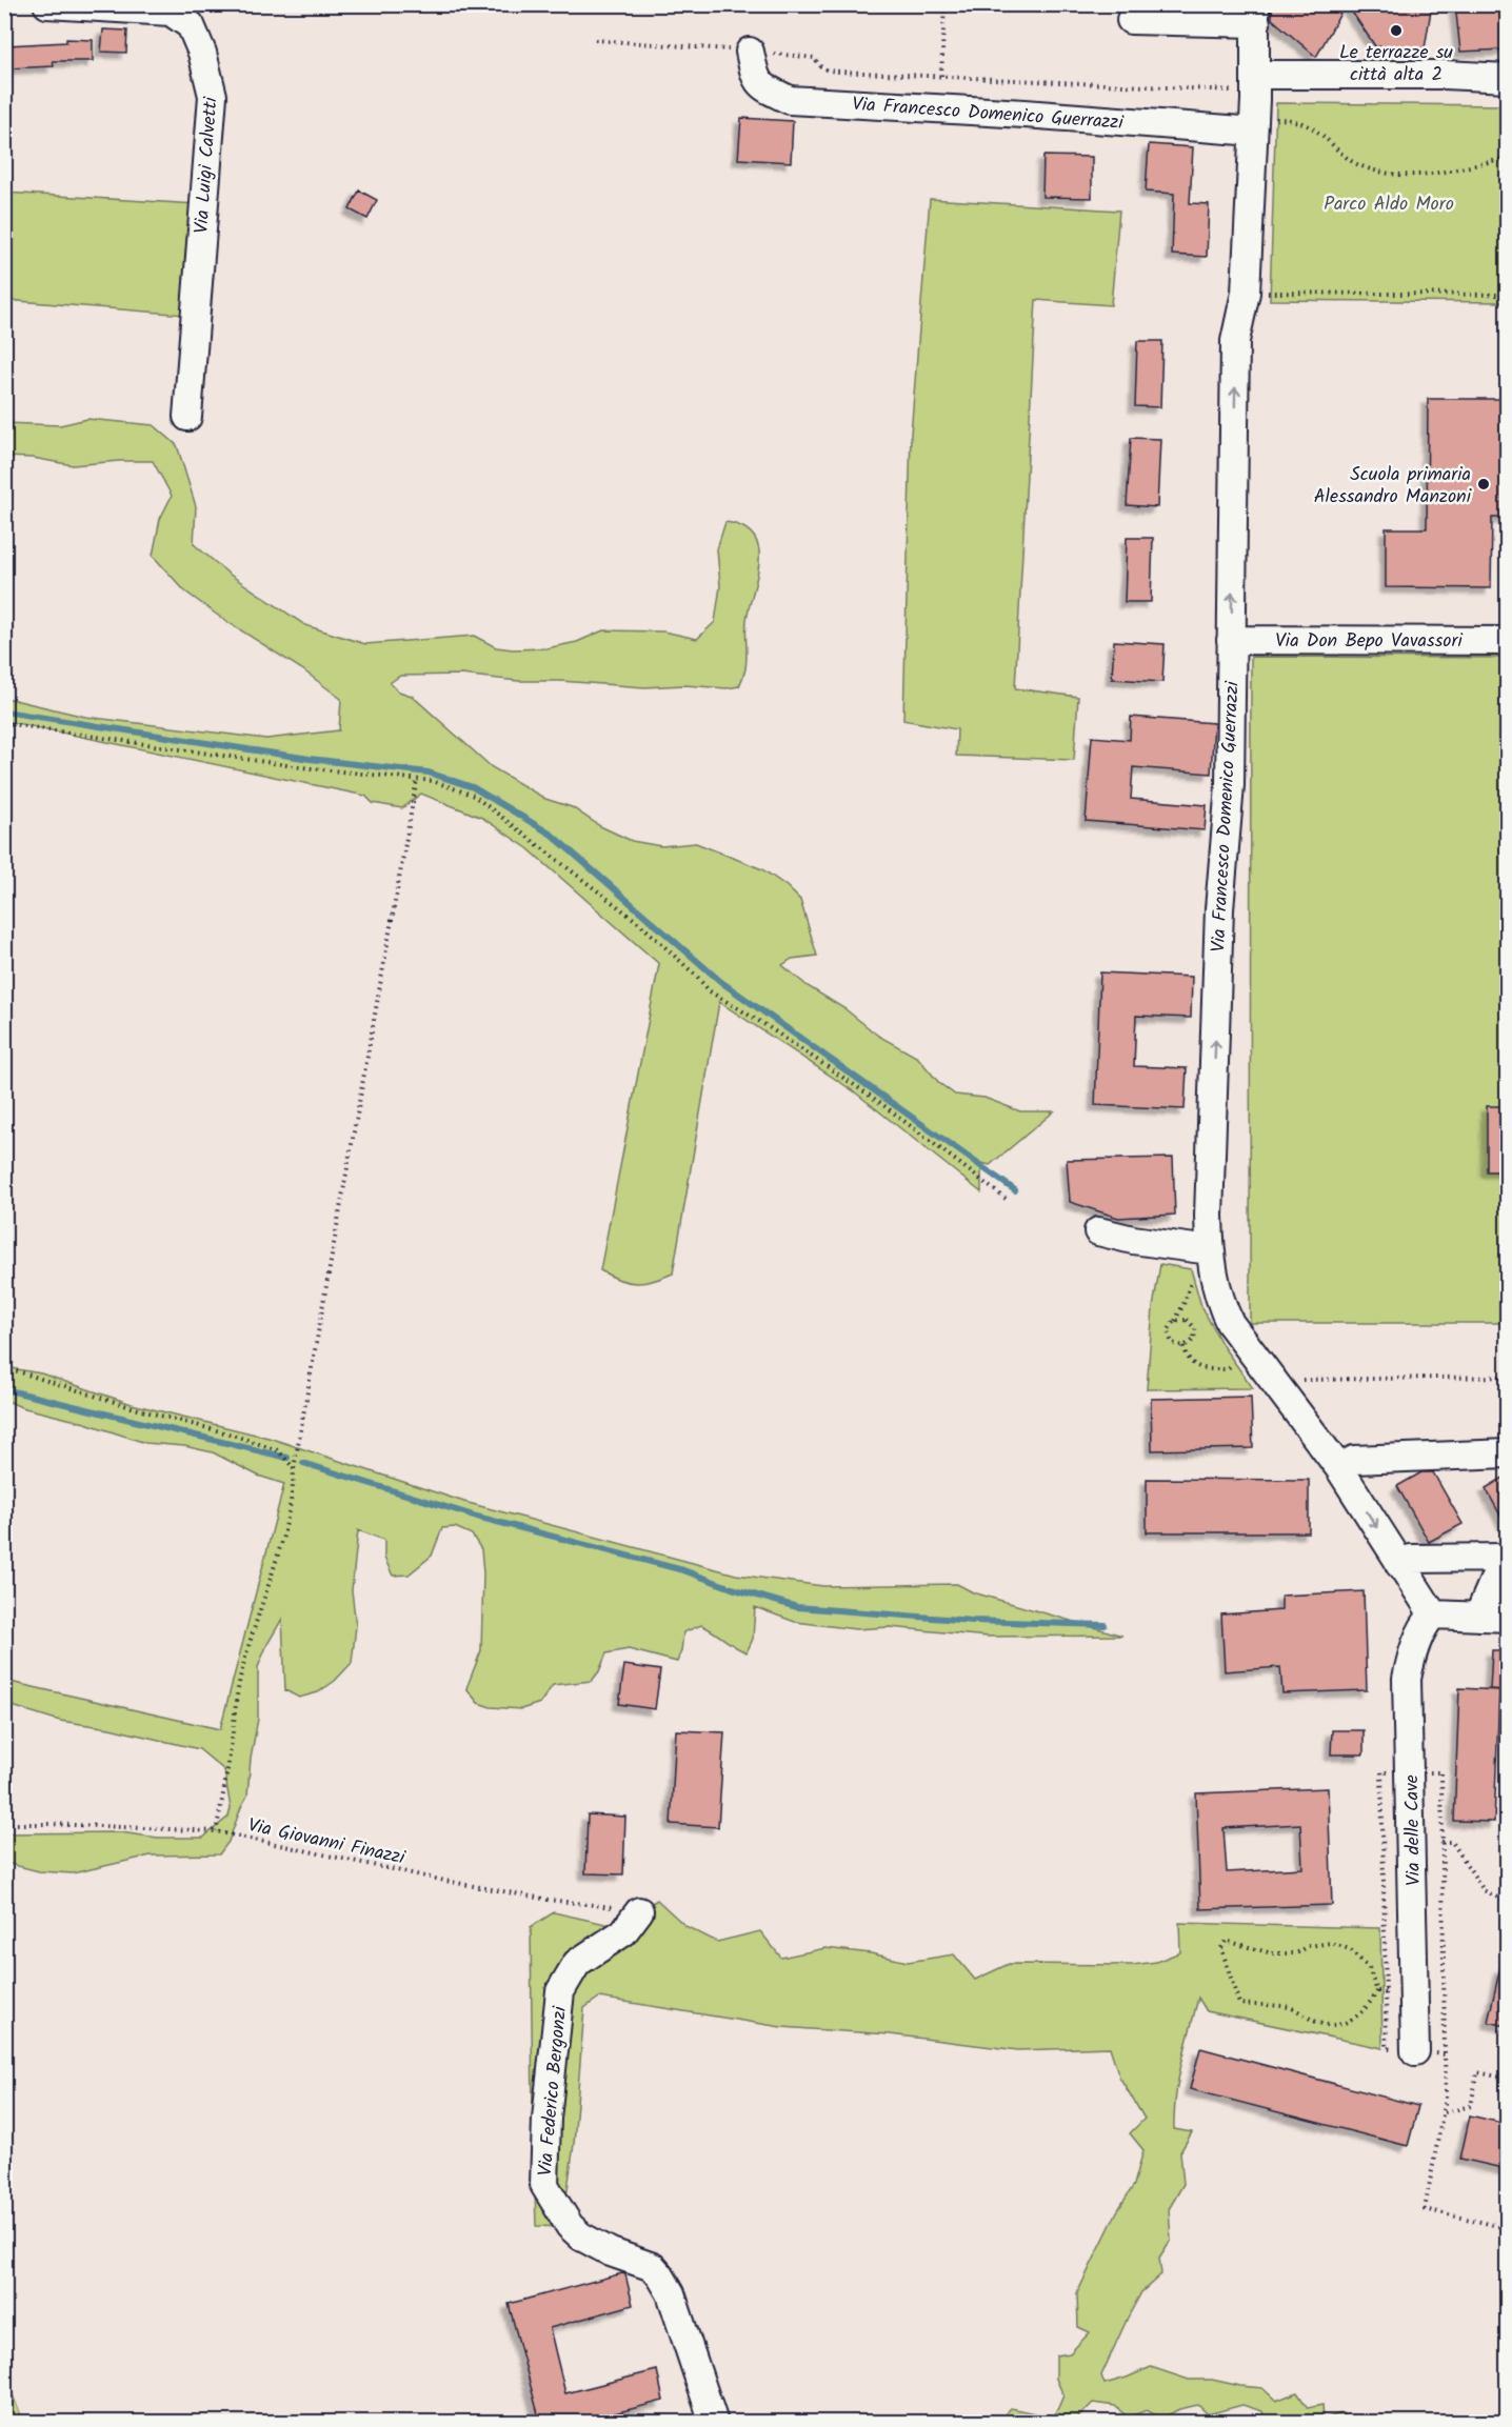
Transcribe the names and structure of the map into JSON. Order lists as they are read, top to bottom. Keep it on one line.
{"streets":{"street":["Via Francesco Domenico Guerrazzi","Via Luigi Calvetti","Via Don Bepo Vavassori","Via delle Cave","Via Federico Bergonzi"],"path":["Via Giovanni Finazzi"]},"crossings":[["Via Francesco Domenico Guerrazzi","Via Don Bepo Vavassori"],["Via Giovanni Finazzi","Via Federico Bergonzi"]],"one_way":["Via Francesco Domenico Guerrazzi"],"parks":["Parco Aldo Moro"],"places":["Le terrazze su città alta 2","Scuola primaria Alessandro Manzoni"]}
